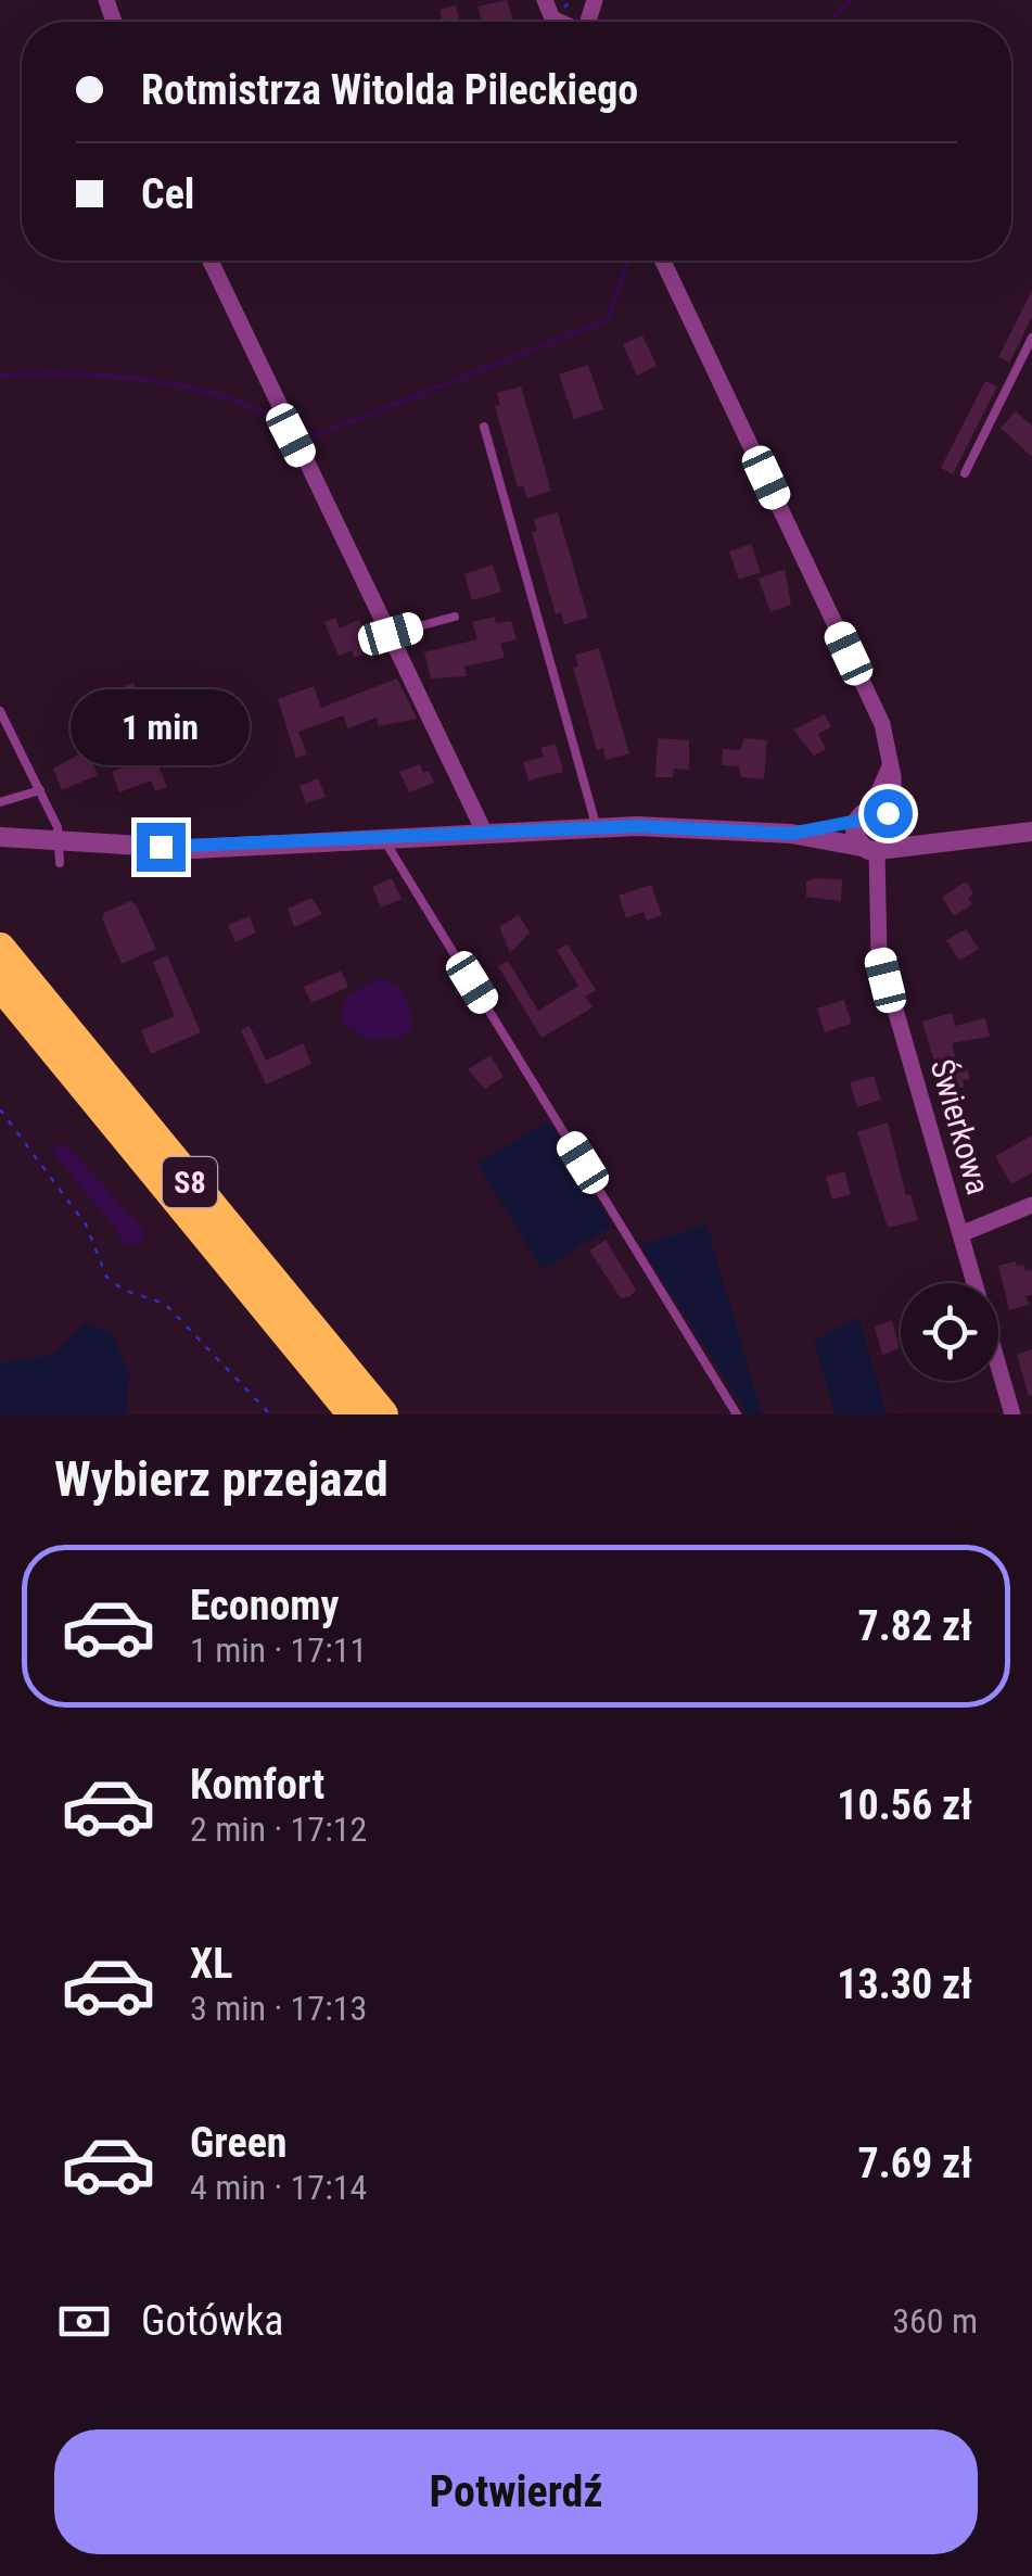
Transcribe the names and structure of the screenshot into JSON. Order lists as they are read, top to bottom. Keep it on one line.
{"streets":{"highway":["S8"],"street":["Świerkowa"]},"page":{"banner":["Rotmistrza Witolda Pileckiego","Cel"],"bubble":"1 min","heading":"Wybierz przejazd","list":[{"name":"Economy","note":"1 min · 17:11","value":"7.82 zł"},{"name":"Komfort","note":"2 min · 17:12","value":"10.56 zł"},{"name":"XL","note":"3 min · 17:13","value":"13.30 zł"},{"name":"Green","note":"4 min · 17:14","value":"7.69 zł"}],"pay":["Gotówka","360 m"],"buttons":"Potwierdź"}}
